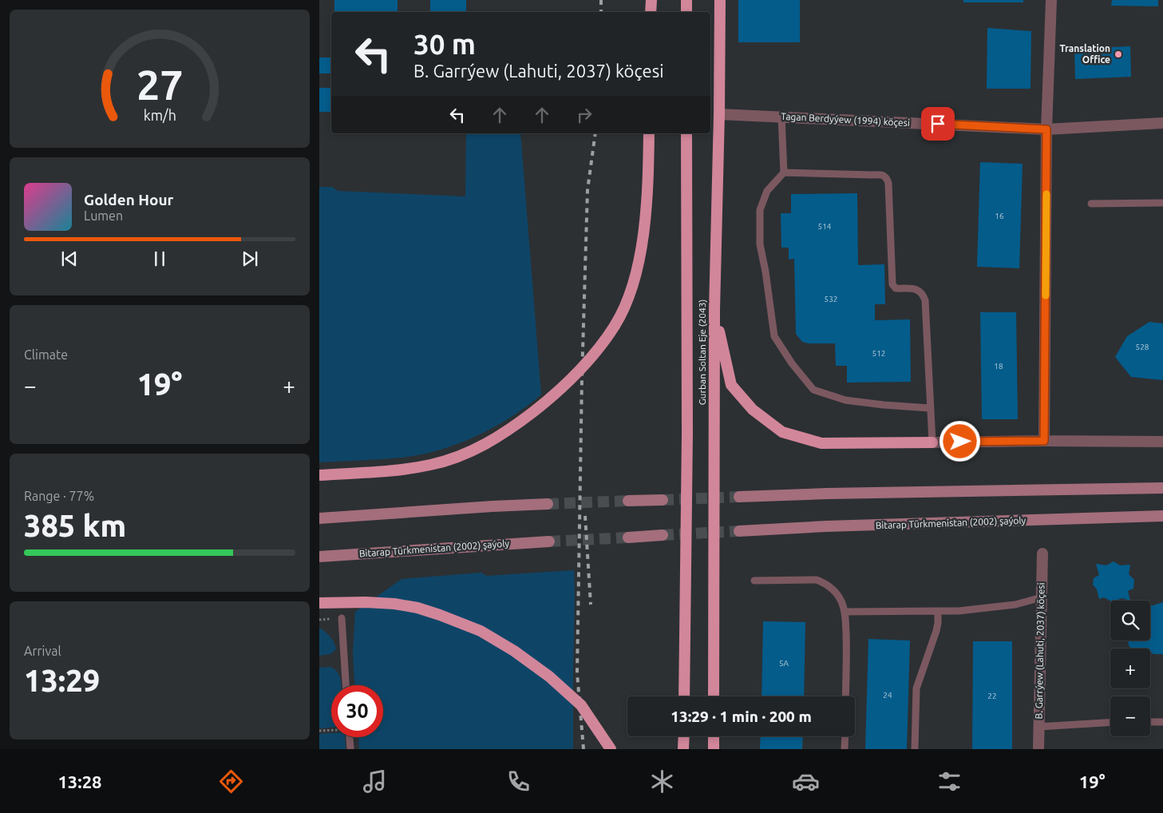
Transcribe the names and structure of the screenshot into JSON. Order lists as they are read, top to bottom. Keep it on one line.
{"streets":{"highway":["Gurban Soltan Eje (2043)"],"main road":["Bitarap Türkmenistan (2002) şaýoly"],"street":["Tagan Berdyýew (1994) köçesi","B. Garrýew (Lahuti, 2037) köçesi"]},"crossings":[["Tagan Berdyýew (1994) köçesi","Gurban Soltan Eje (2043)"]],"places":["Translation Office"],"house_numbers":["16","514","532","528","512","18","5A","24","22"],"page":{"turn":["30 m","B. Garrýew (Lahuti, 2037) köçesi"],"song":["Golden Hour","Lumen"],"tile":["Climate",["Range · 77%","385 km"],["Arrival","13:29"]],"heat":["−","19°","+"],"map_buttons":["+","−"],"limit":"30","trip":"13:29 · 1 min · 200 m","tabs":["13:28","19°"],"gauge":["27","km/h"]}}
